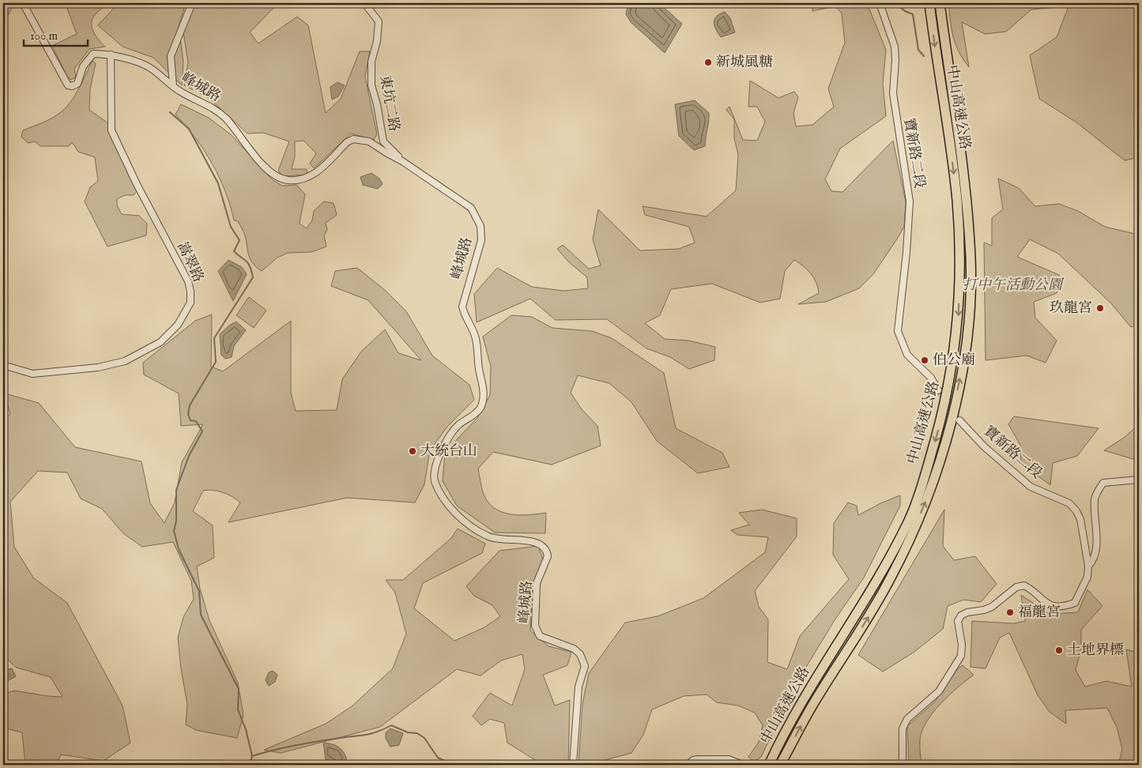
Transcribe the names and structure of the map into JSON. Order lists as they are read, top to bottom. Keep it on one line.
{"streets":{"highway":["中山高速公路"],"street":["峰城路","東坑二路","寶新路二段","嵩翠路"]},"crossings":[["峰城路","東坑二路"],["峰城路","嵩翠路"]],"parks":["打中午活動公園"],"places":["新城風糖","玖龍宮","伯公廟","大統台山","福龍宮","土地界標"],"scale_bar":"100 m"}
